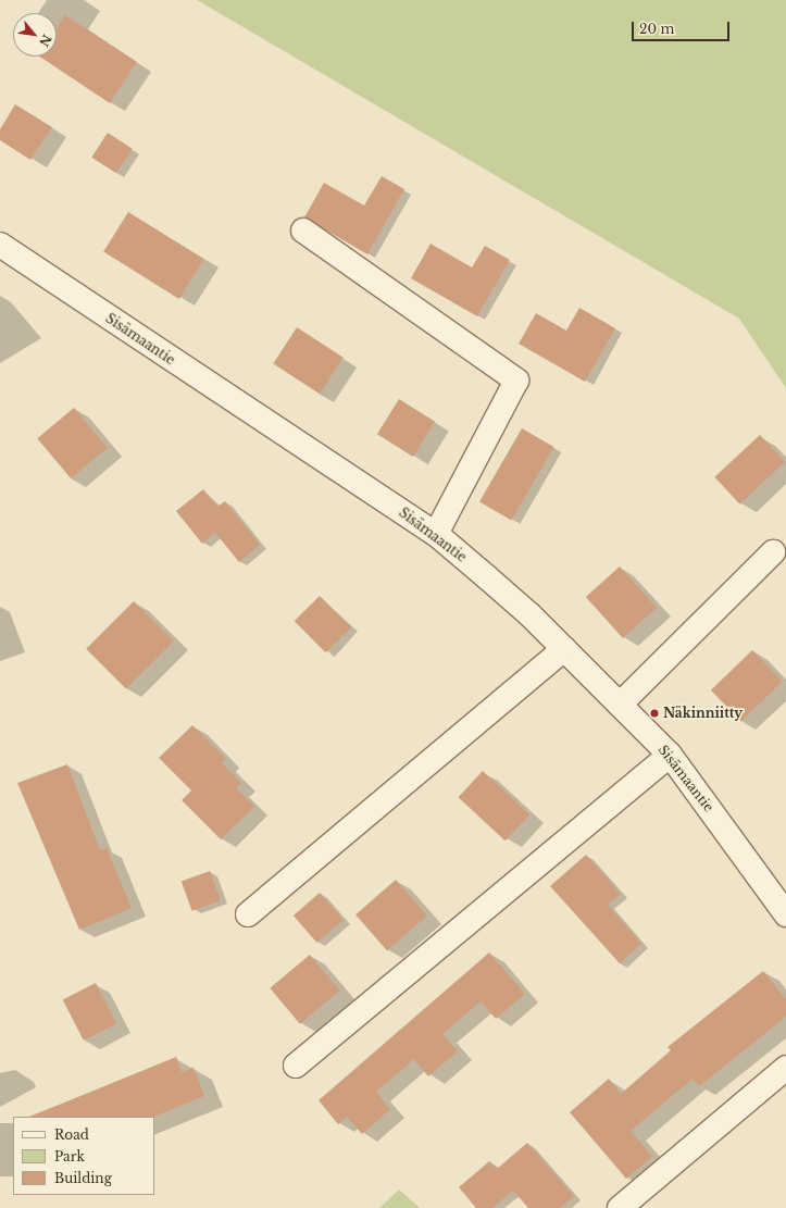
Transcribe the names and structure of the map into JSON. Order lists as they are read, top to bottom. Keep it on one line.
{"streets":{"street":["Sisämaantie"]},"places":["Näkinniitty"],"legend":["Road","Park","Building"],"scale_bar":"20 m","north":"bottom right"}
